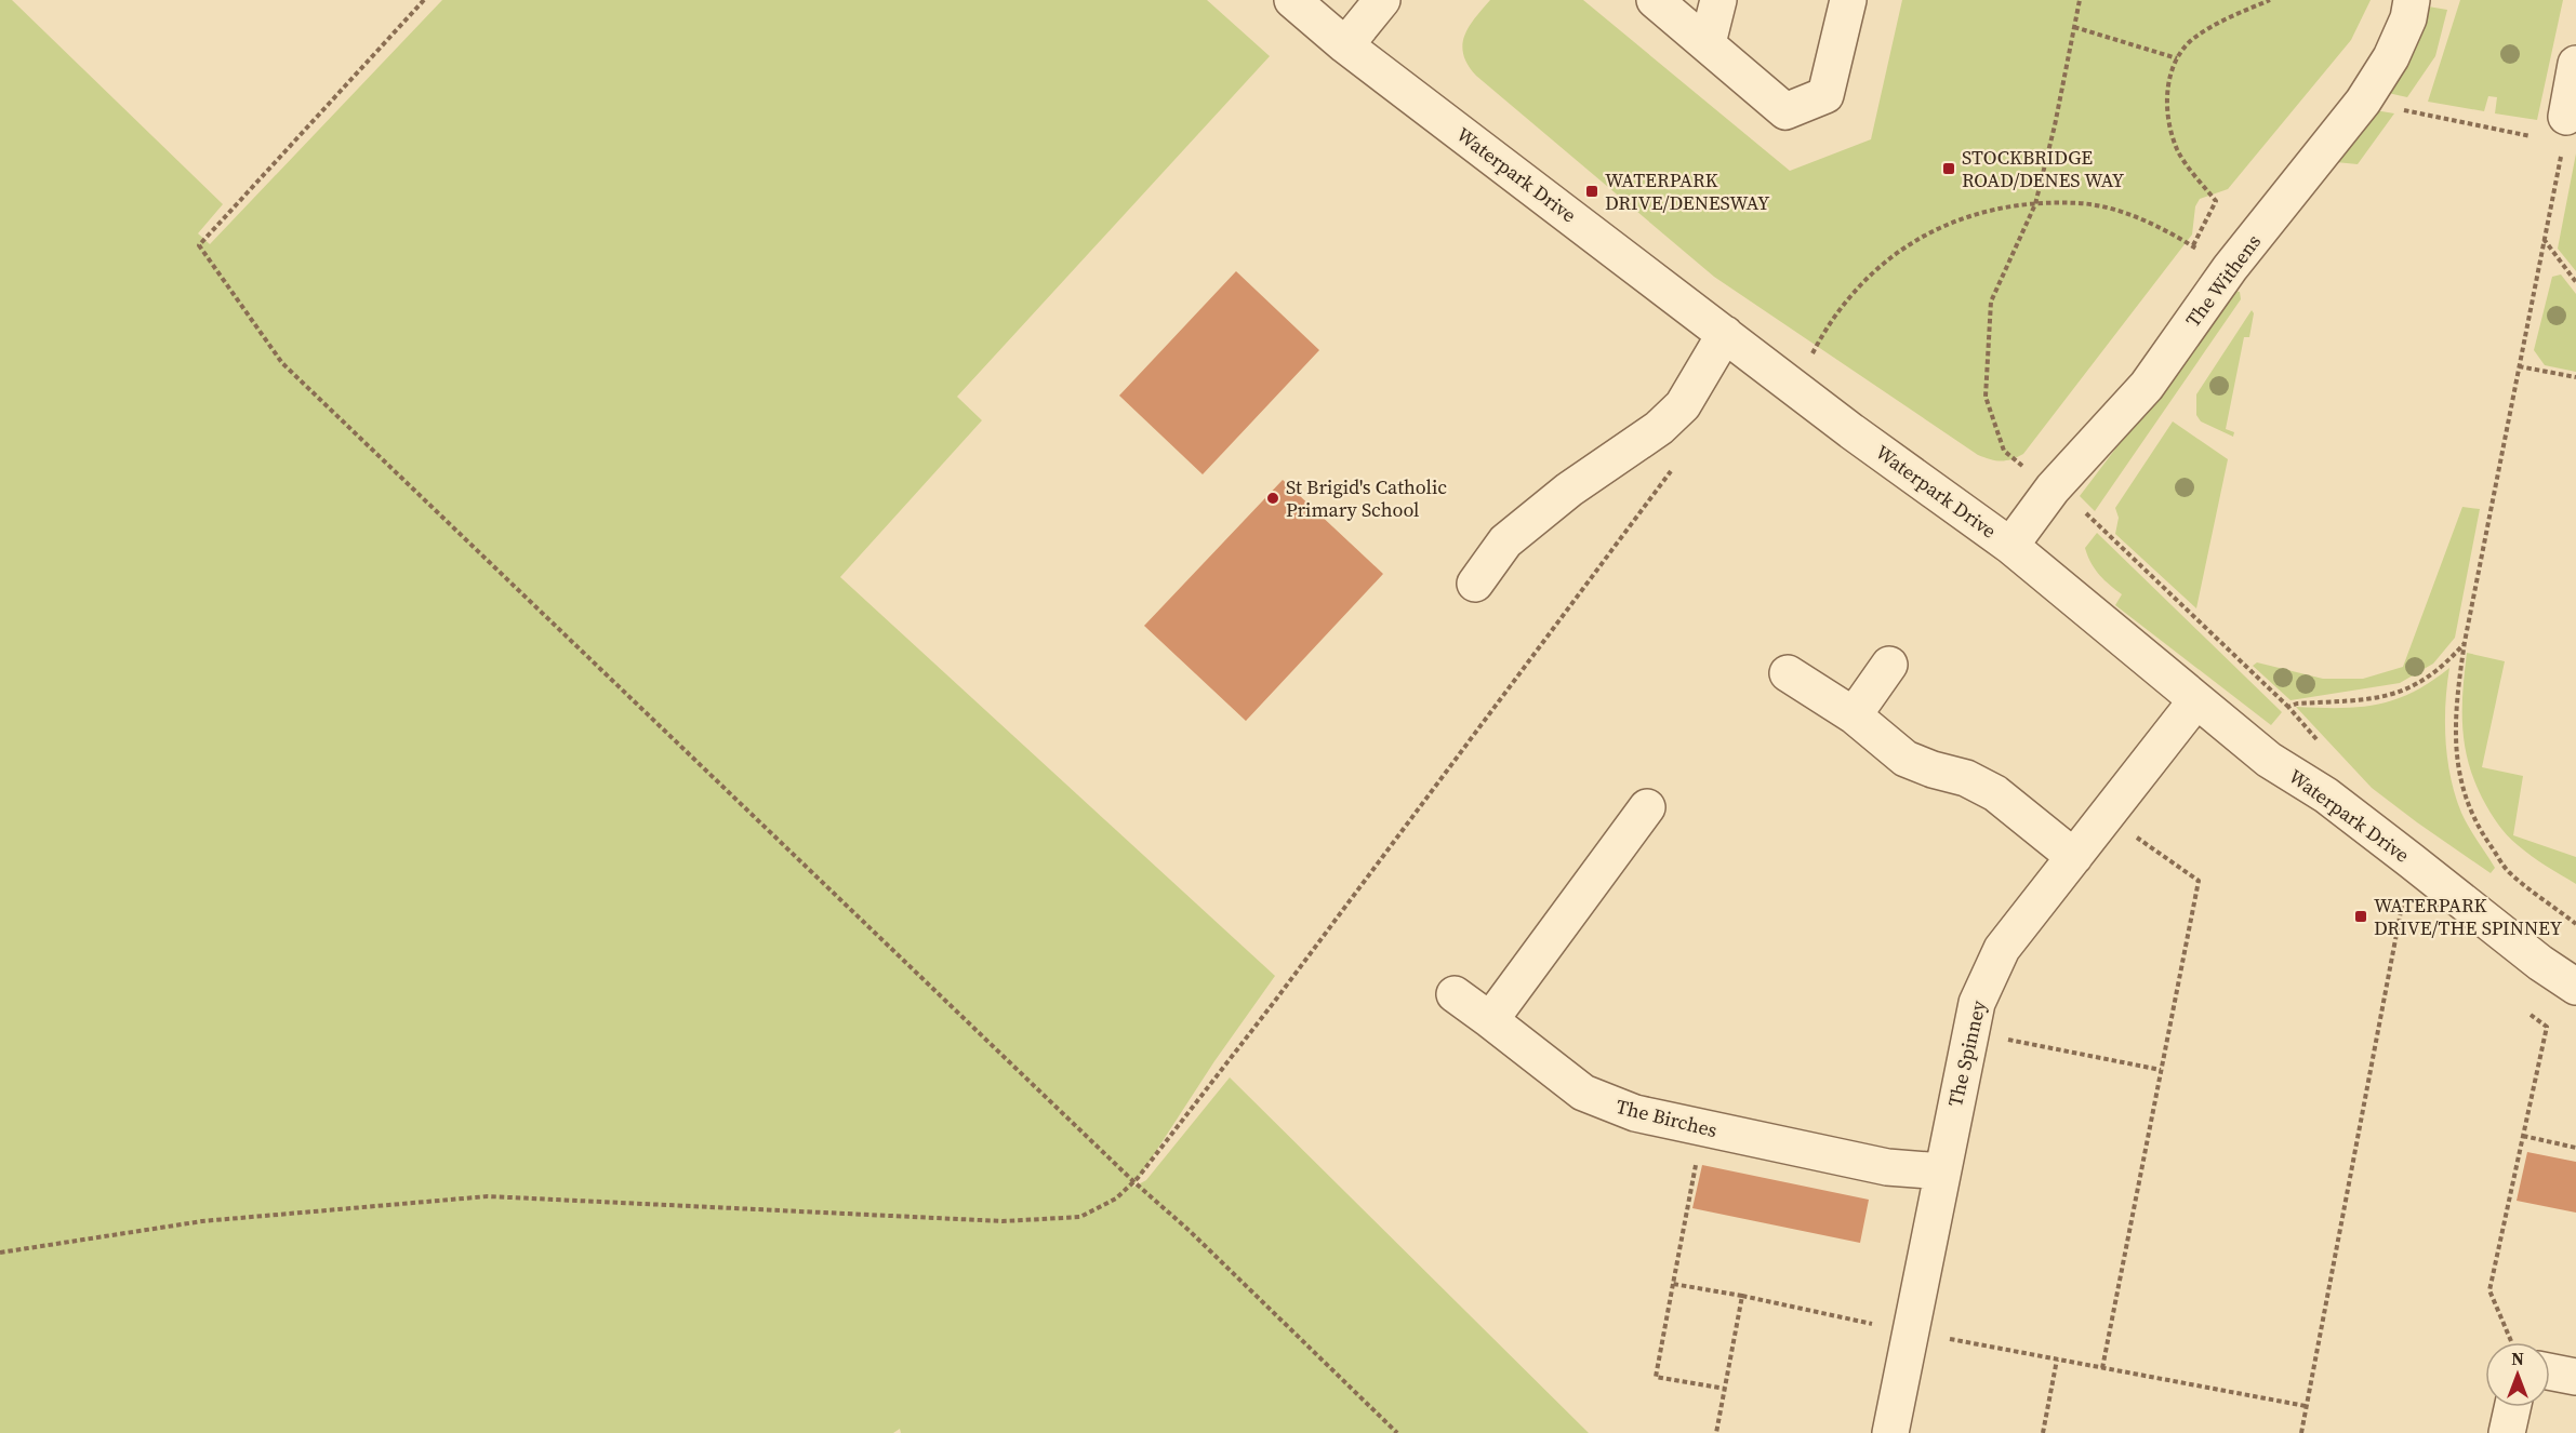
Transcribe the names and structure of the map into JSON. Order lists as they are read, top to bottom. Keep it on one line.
{"streets":{"street":["Waterpark Drive","The Withens","The Spinney","The Birches"]},"crossings":[["Waterpark Drive","The Withens"],["Waterpark Drive","The Spinney"],["The Spinney","The Birches"]],"places":{"transit":["STOCKBRIDGE ROAD/DENES WAY","WATERPARK DRIVE/DENESWAY","WATERPARK DRIVE/THE SPINNEY"],"other":["St Brigid's Catholic Primary School"]},"north":"top"}
